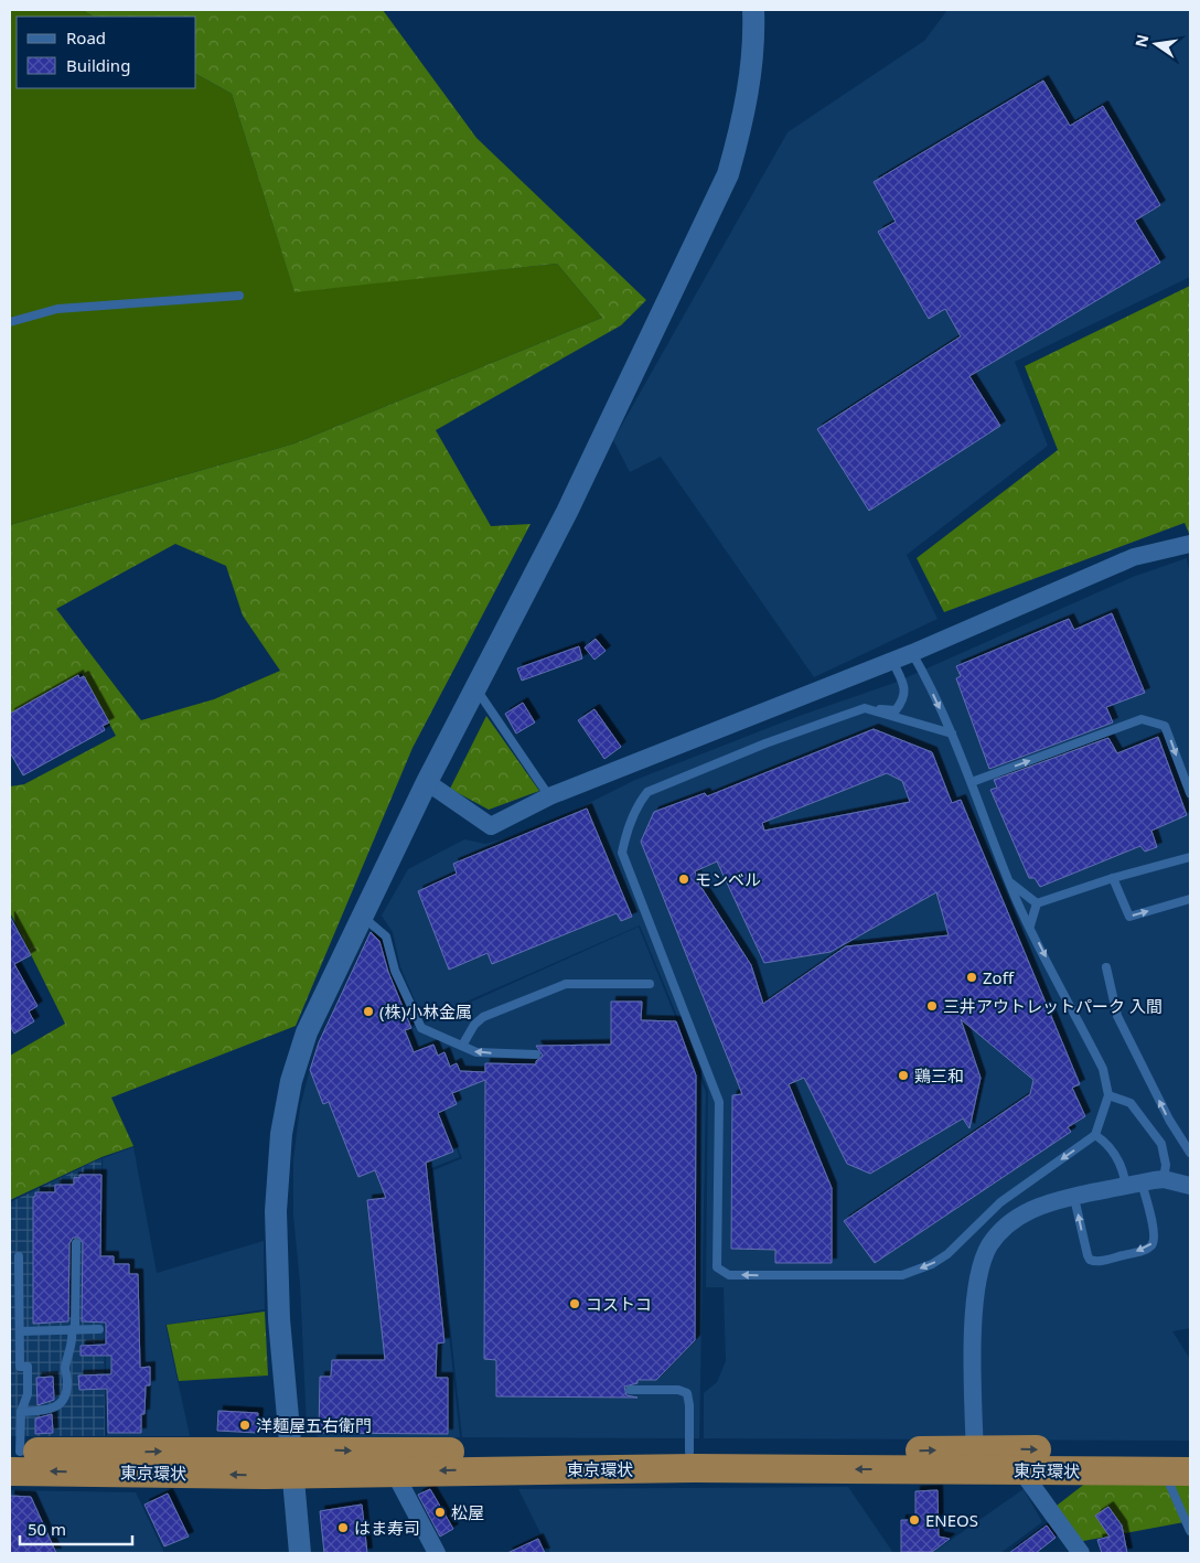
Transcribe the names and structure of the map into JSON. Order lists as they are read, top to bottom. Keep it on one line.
{"streets":{"highway":["東京環状"]},"places":["モンベル","Zoff","三井アウトレットパーク 入間","(株)小林金属","鶏三和","コストコ","洋麺屋五右衛門","松屋","ENEOS","はま寿司"],"legend":["Road","Building"],"scale_bar":"50 m","north":"left"}
